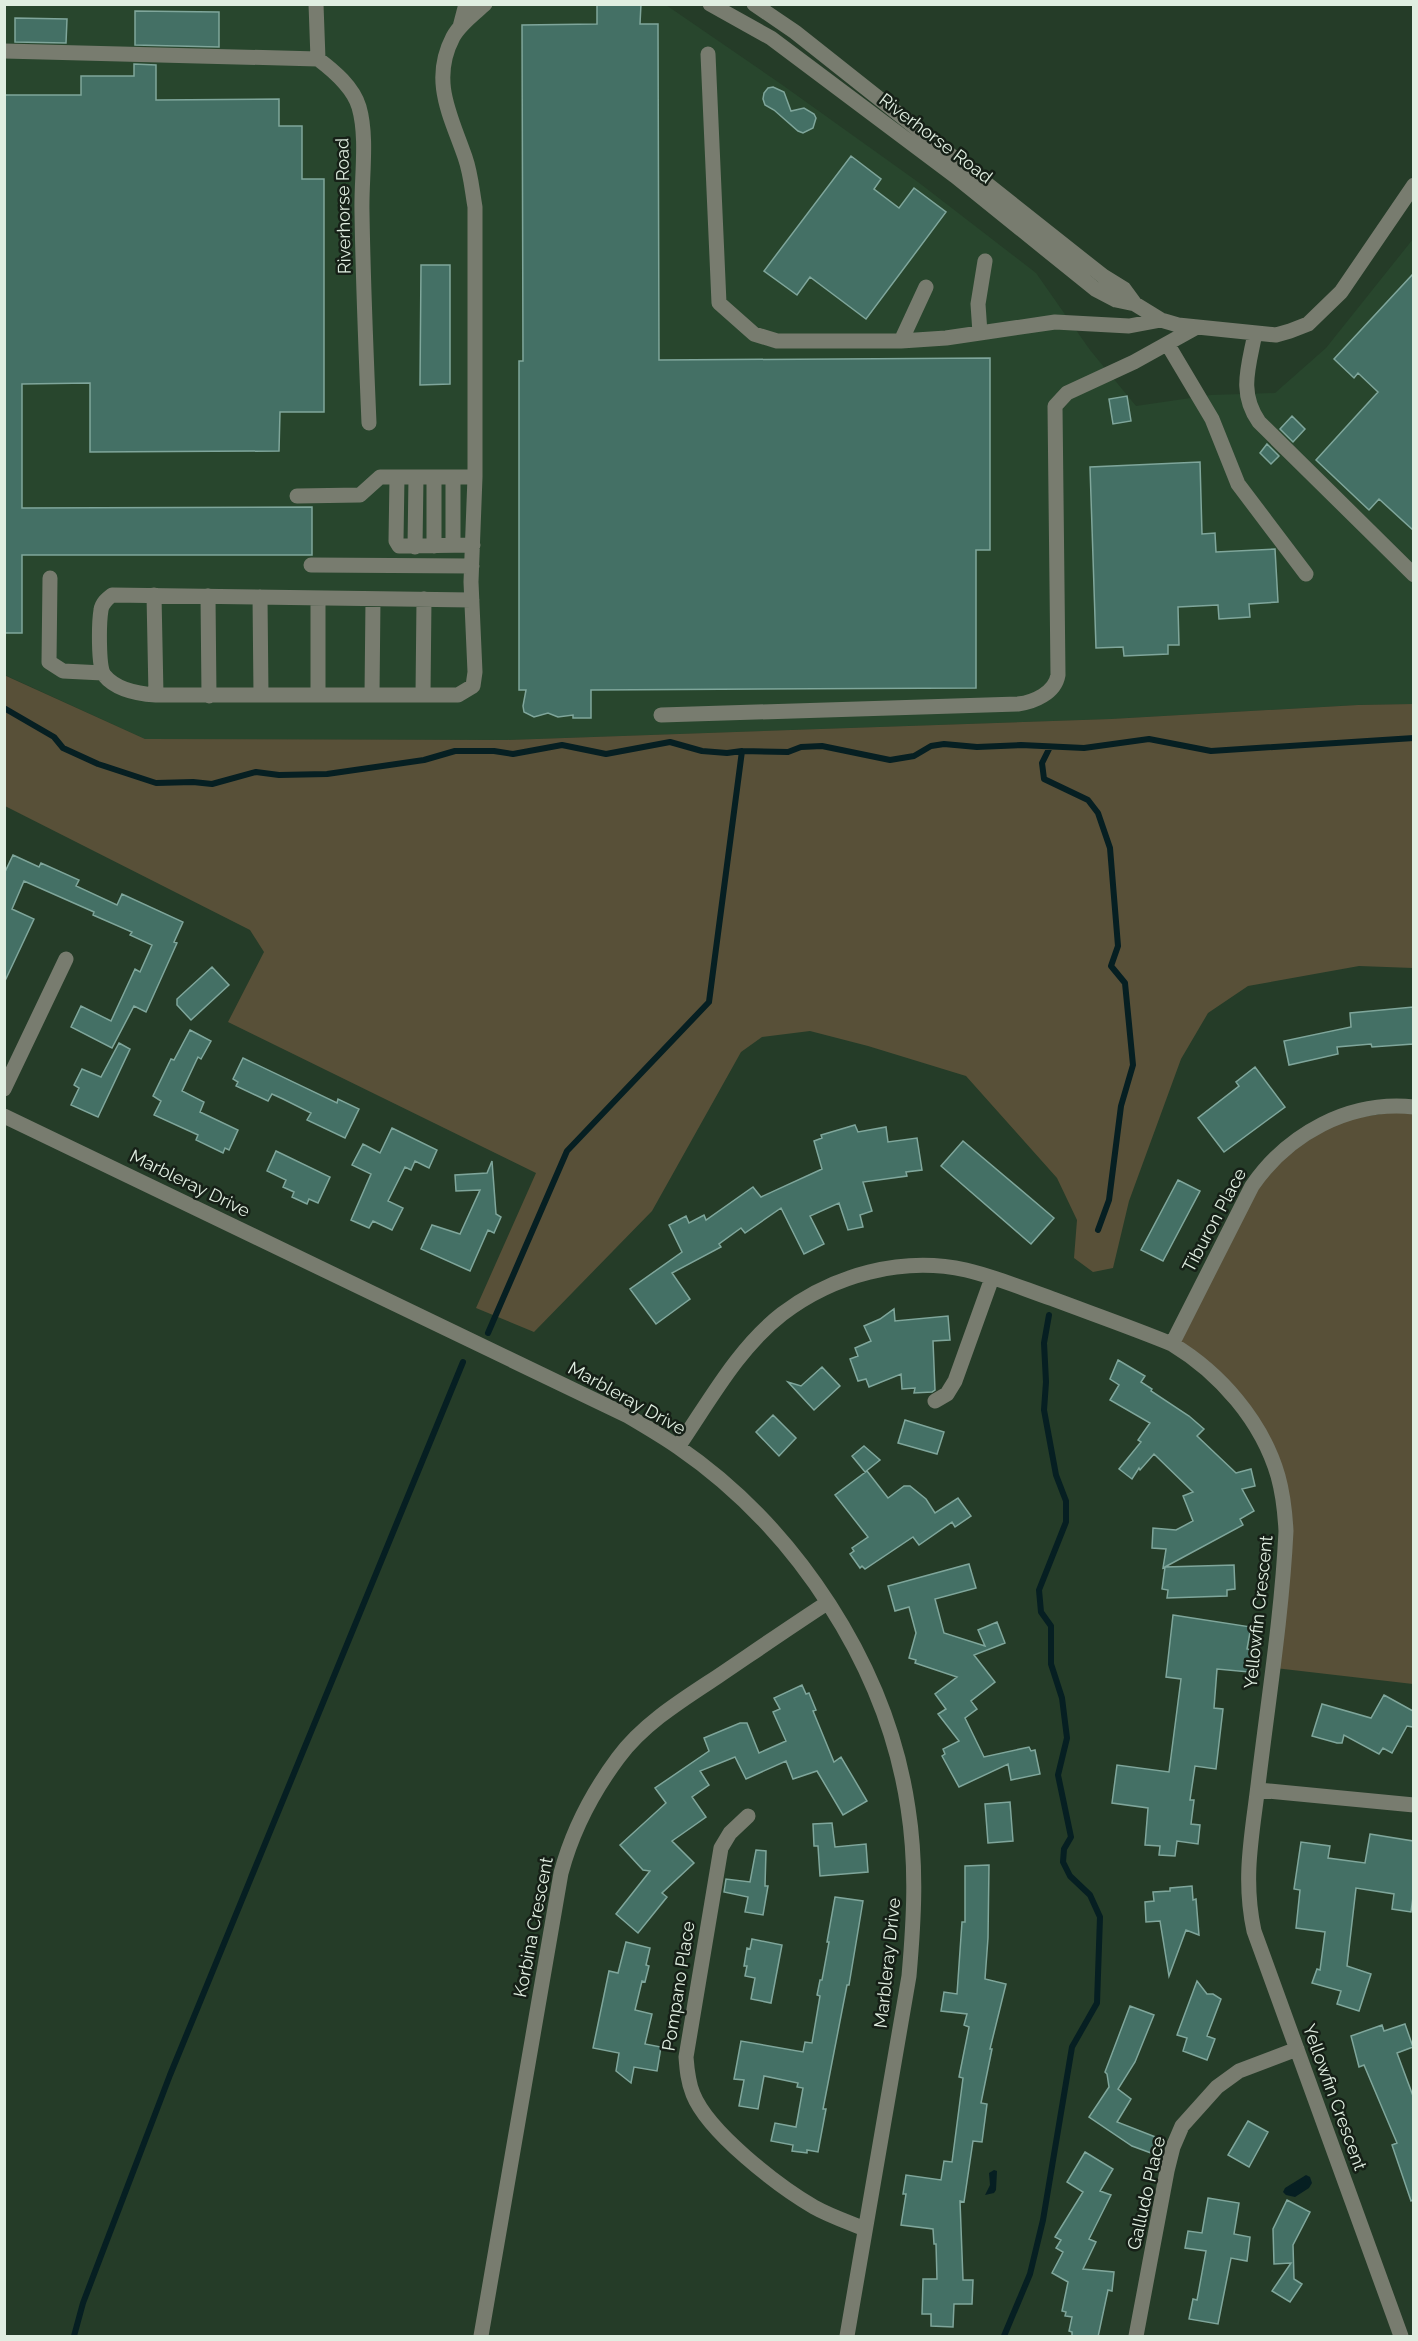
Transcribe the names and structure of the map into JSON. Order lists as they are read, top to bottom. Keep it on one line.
{"streets":{"street":["Riverhorse Road","Marbleray Drive","Tiburon Place","Yellowfin Crescent","Korbina Crescent","Pompano Place","Galludo Place"]},"crossings":[["Marbleray Drive","Yellowfin Crescent"],["Marbleray Drive","Korbina Crescent"],["Marbleray Drive","Pompano Place"],["Tiburon Place","Yellowfin Crescent"],["Yellowfin Crescent","Galludo Place"]]}
